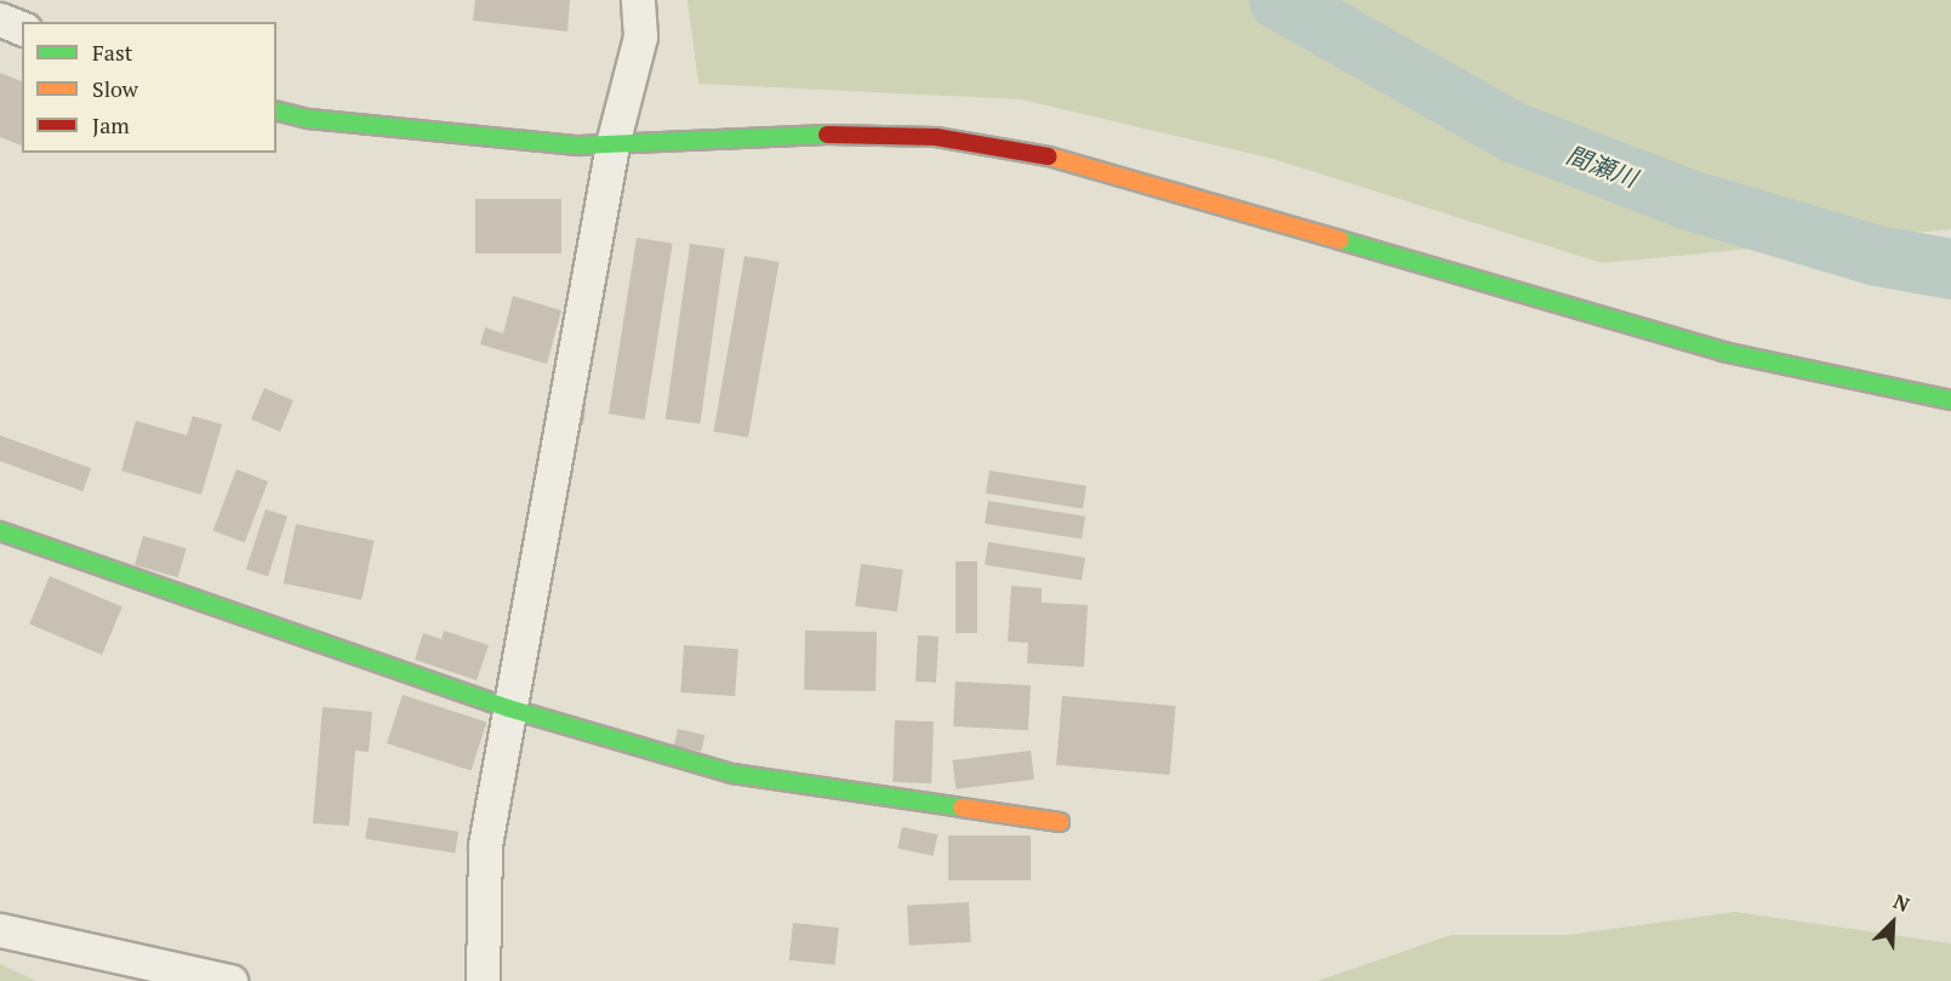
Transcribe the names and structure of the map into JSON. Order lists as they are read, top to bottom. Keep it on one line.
{"water":["間瀬川"],"legend":["Fast","Slow","Jam"],"north":"top right"}
